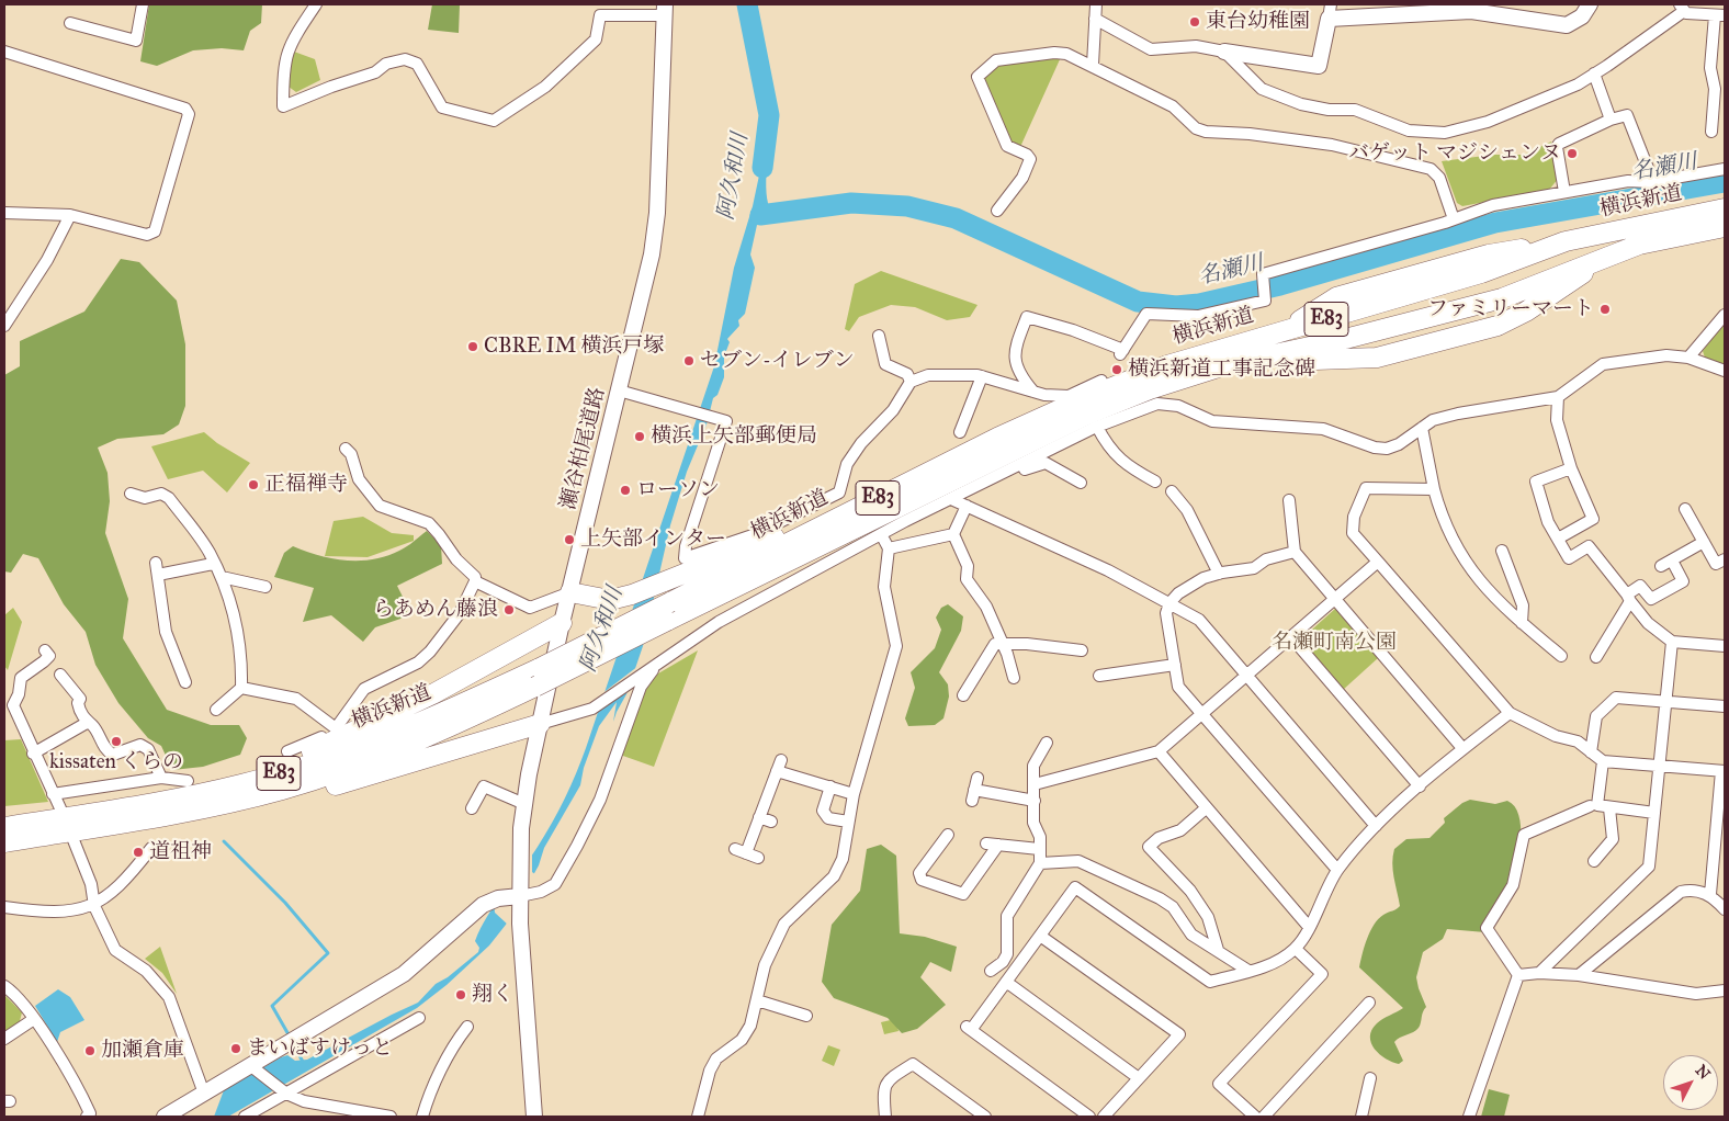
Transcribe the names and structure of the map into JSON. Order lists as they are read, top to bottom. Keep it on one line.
{"streets":{"highway":["横浜新道","E83"],"main road":["瀬谷柏尾道路"]},"water":["名瀬川","阿久和川"],"parks":["名瀬町南公園"],"places":["東台幼稚園","バゲット マジシェンヌ","ファミリーマート","CBRE IM 横浜戸塚","セブン-イレブン","横浜新道工事記念碑","横浜上矢部郵便局","正福禅寺","ローソン","上矢部インター","らあめん藤浪","kissaten くらの","道祖神","翔く","まいばすけっと","加瀬倉庫"],"north":"top right"}
